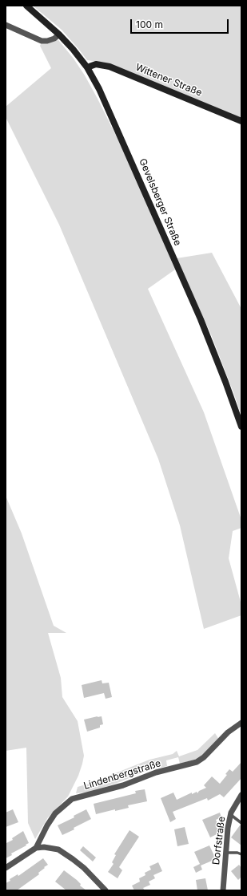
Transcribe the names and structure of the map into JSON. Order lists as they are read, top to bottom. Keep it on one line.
{"streets":{"main road":["Wittener Straße","Gevelsberger Straße"],"street":["Lindenbergstraße","Dorfstraße"]},"crossings":[["Wittener Straße","Gevelsberger Straße"]],"scale_bar":"100 m"}
